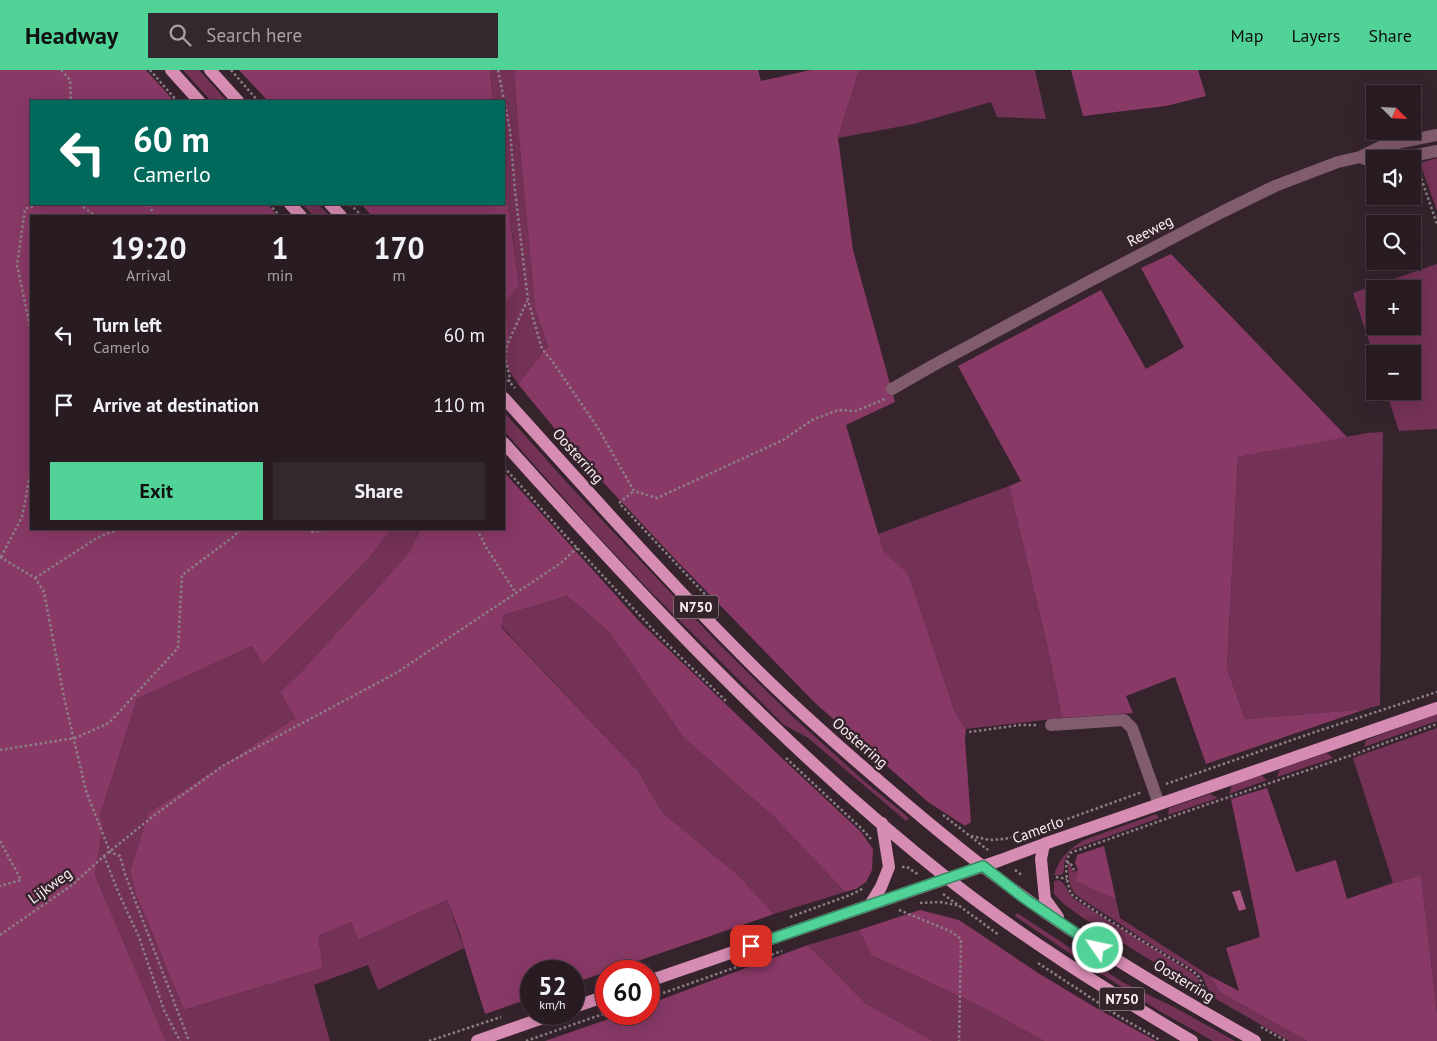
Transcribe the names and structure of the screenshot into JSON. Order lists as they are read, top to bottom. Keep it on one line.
{"streets":{"main road":["Oosterring","N750","Camerlo"],"street":["Reeweg"],"path":["Lijkweg"]},"crossings":[["Oosterring","Camerlo"],["N750","Camerlo"]],"north":"bottom right","page":{"header":"Headway","search":"Search here","nav":["Map","Layers","Share"],"map_buttons":["+","−"],"turn":["60 m","Camerlo"],"eta":["19:20","Arrival","1","min","170","m"],"list":[{"name":"Turn left","note":"Camerlo","value":"60 m"},{"name":"Arrive at destination","value":"110 m"}],"buttons":["Exit","Share"],"speed":"52 km/h","limit":"60"}}
